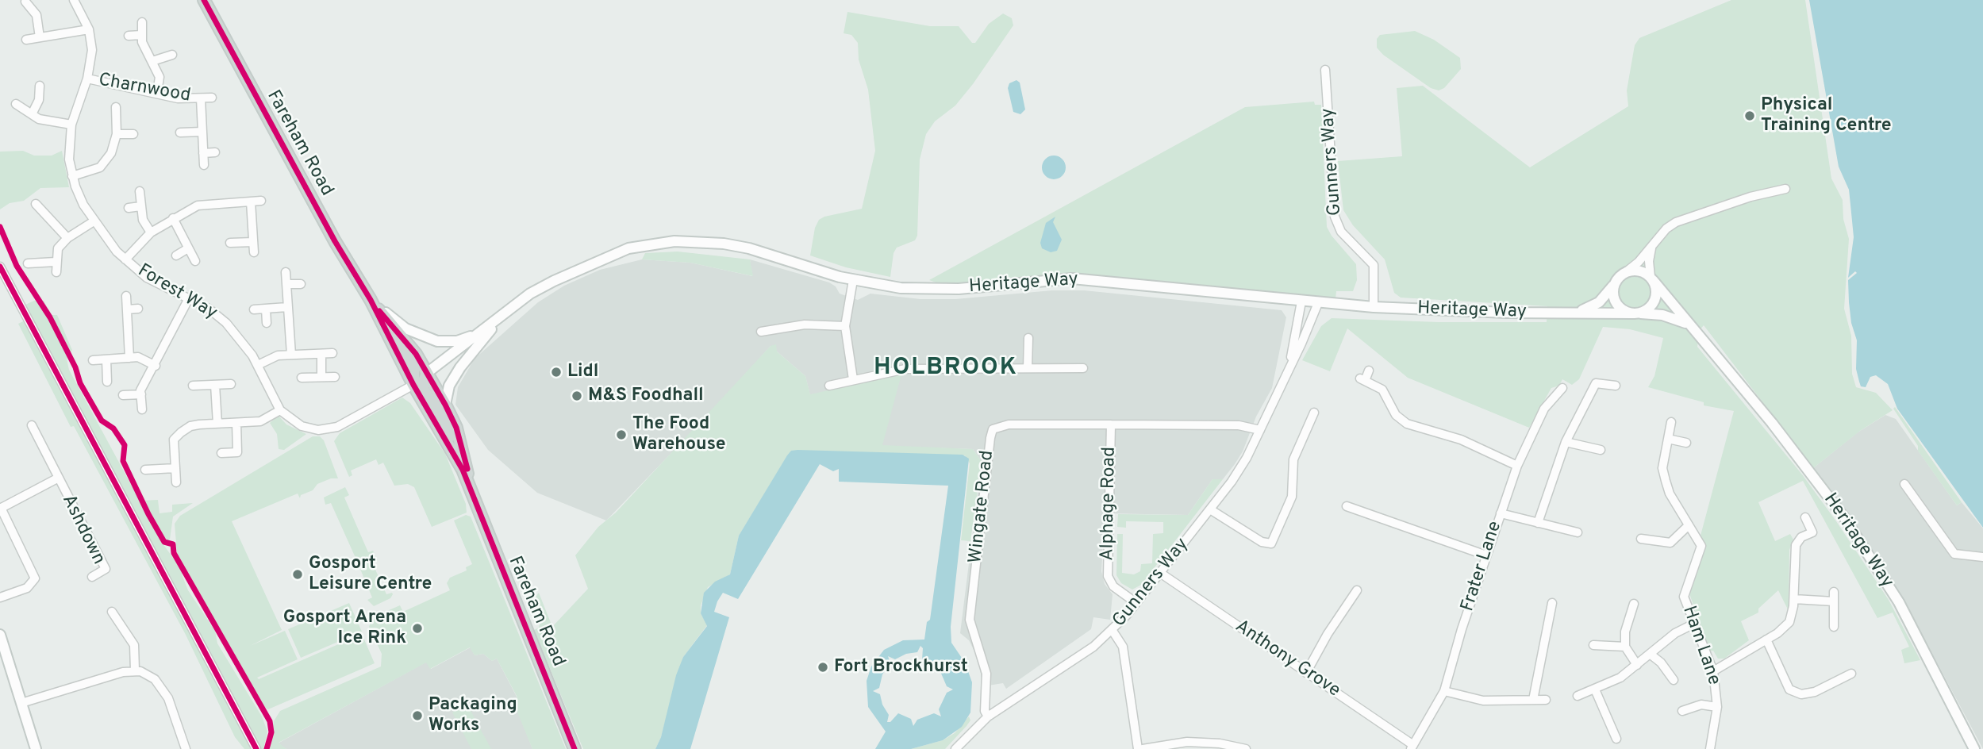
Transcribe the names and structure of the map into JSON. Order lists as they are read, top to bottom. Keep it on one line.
{"streets":{"main road":["Fareham Road"],"street":["Charnwood","Gunners Way","Heritage Way","Forest Way","Alphage Road","Wingate Road","Ashdown","Frater Lane","Ham Lane","Anthony Grove"]},"crossings":[["Charnwood","Forest Way"],["Fareham Road","Heritage Way"],["Fareham Road","Forest Way"],["Gunners Way","Heritage Way"],["Gunners Way","Alphage Road"],["Gunners Way","Wingate Road"],["Gunners Way","Anthony Grove"],["Alphage Road","Wingate Road"],["Frater Lane","Anthony Grove"]],"districts":["HOLBROOK"],"places":["Physical Training Centre","Lidl","M&S Foodhall","The Food Warehouse","Gosport Leisure Centre","Gosport Arena Ice Rink","Fort Brockhurst","Packaging Works"]}
